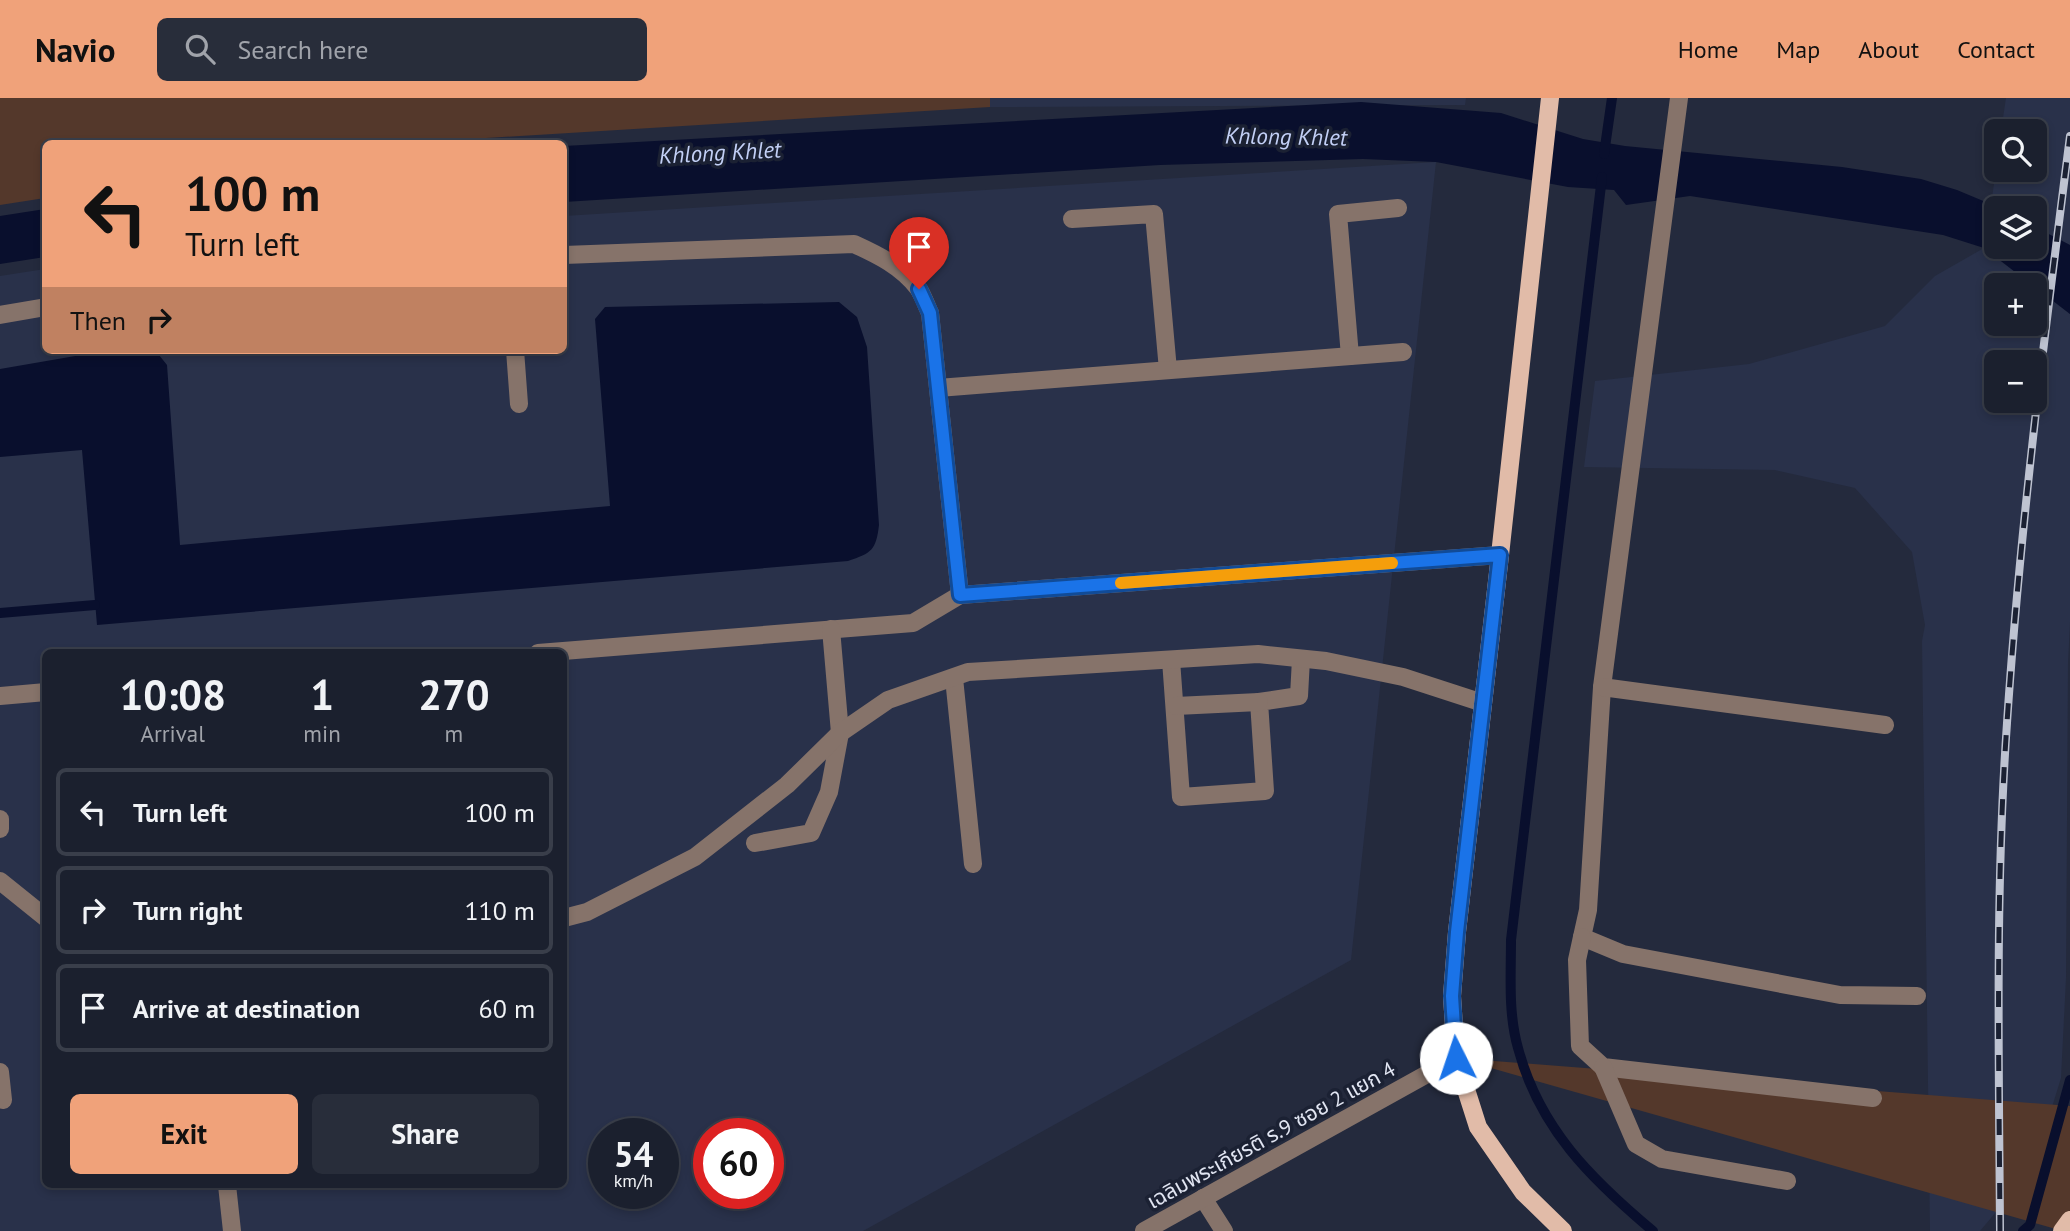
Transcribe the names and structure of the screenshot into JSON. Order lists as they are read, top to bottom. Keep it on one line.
{"streets":{"street":["เฉลิมพระเกียรติ ร.9 ซอย 2 แยก 4"]},"water":["Khlong Khlet"],"page":{"header":"Navio","search":"Search here","nav":["Home","Map","About","Contact"],"map_buttons":["+","−"],"turn":["100 m","Turn left"],"then":"Then","eta":["10:08","Arrival","1","min","270","m"],"list":[{"name":"Turn left","value":"100 m"},{"name":"Turn right","value":"110 m"},{"name":"Arrive at destination","value":"60 m"}],"buttons":["Exit","Share"],"speed":"54 km/h","limit":"60"}}
